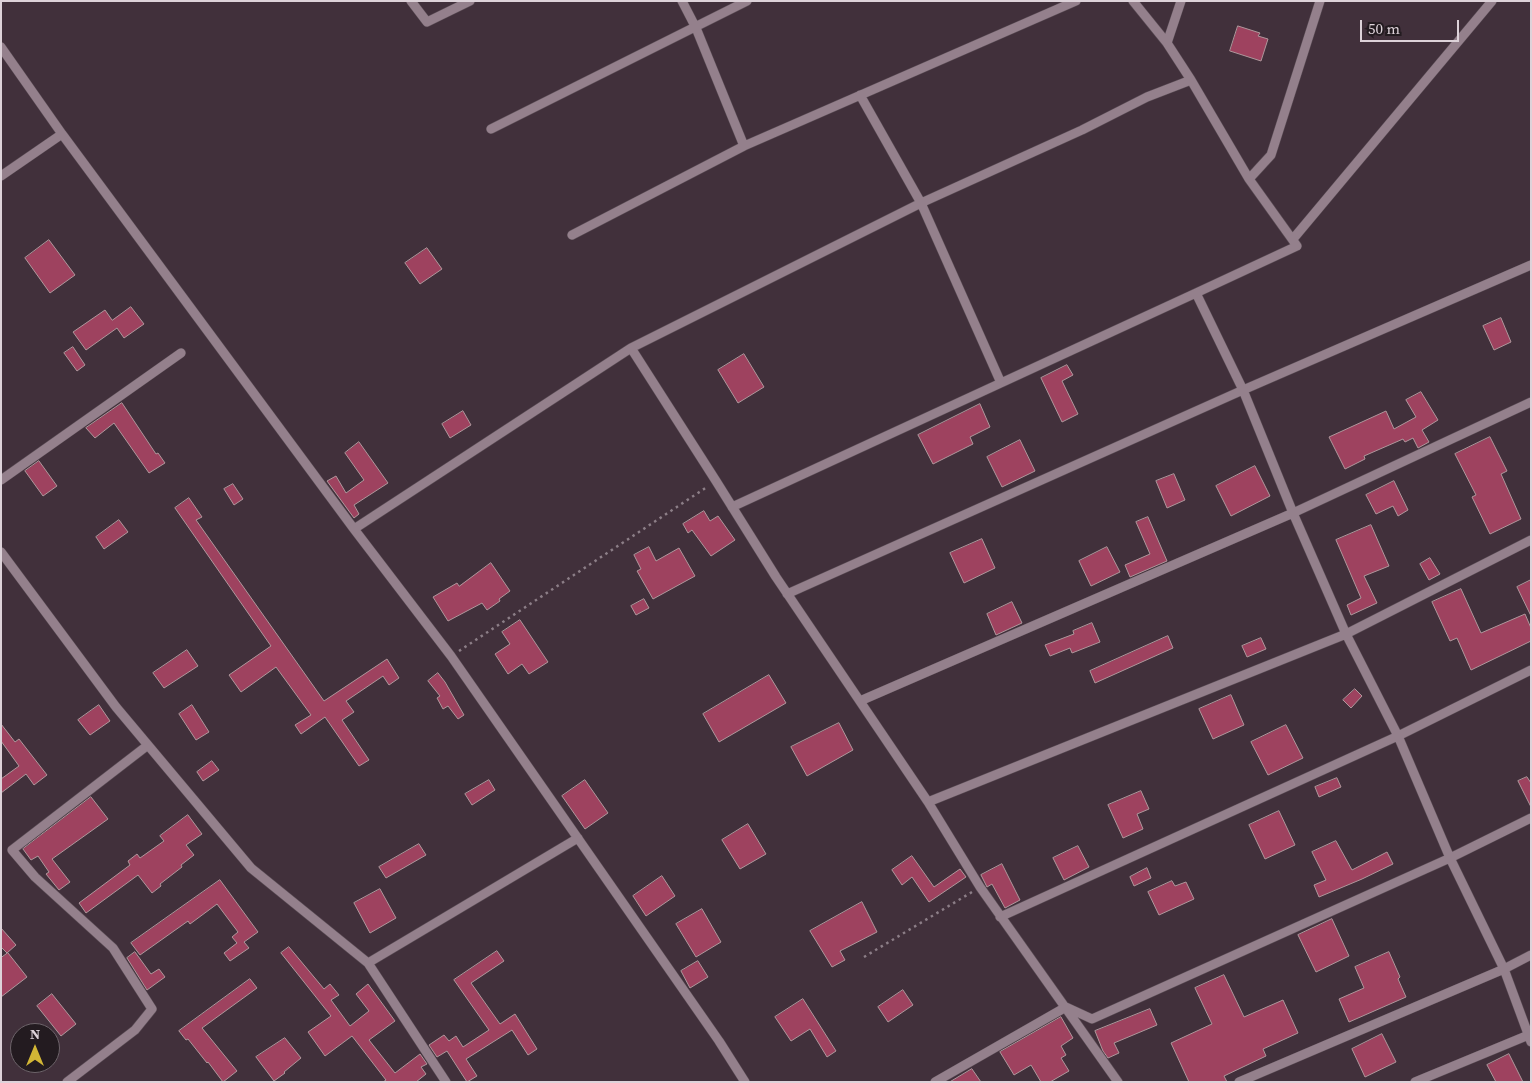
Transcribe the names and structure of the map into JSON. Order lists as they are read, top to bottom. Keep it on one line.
{"scale_bar":"50 m","north":"top"}
